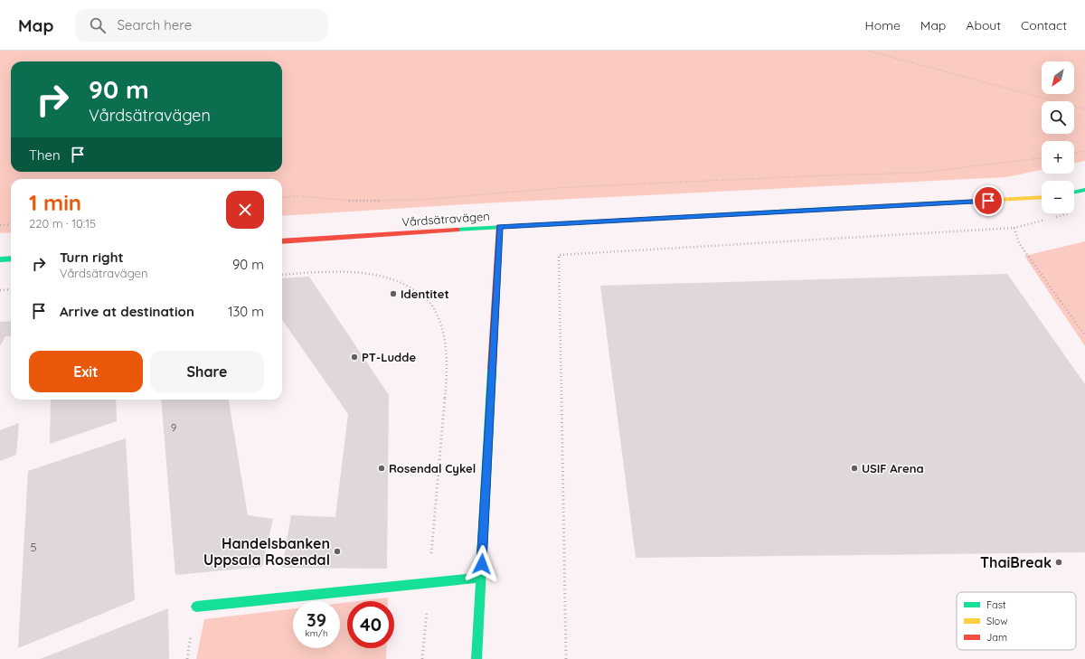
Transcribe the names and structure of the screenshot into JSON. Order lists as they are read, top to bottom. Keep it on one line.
{"streets":{"main road":["Vårdsätravägen"]},"places":["Identitet","PT-Ludde","Rosendal Cykel","USIF Arena","Handelsbanken Uppsala Rosendal","ThaiBreak"],"house_numbers":["9","5"],"legend":["Fast","Slow","Jam"],"north":"bottom left","page":{"header":"Map","search":"Search here","nav":["Home","Map","About","Contact"],"map_buttons":["+","−"],"turn":["90 m","Vårdsätravägen"],"then":"Then","heading":["1 min","220 m · 10:15"],"list":[{"name":"Turn right","note":"Vårdsätravägen","value":"90 m"},{"name":"Arrive at destination","value":"130 m"}],"buttons":["Exit","Share"],"speed":"39 km/h","limit":"40"}}
